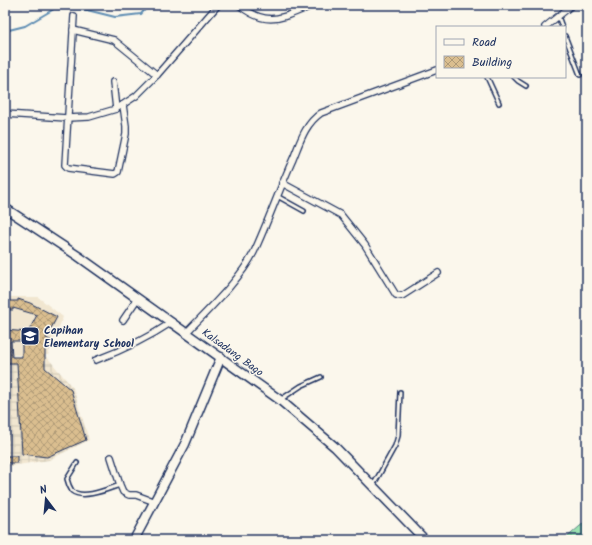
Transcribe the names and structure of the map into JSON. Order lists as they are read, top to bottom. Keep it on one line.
{"streets":{"main road":["Kalsadang Bago"]},"places":{"school or university":["Capihan Elementary School"]},"legend":["Road","Building"],"north":"top"}
